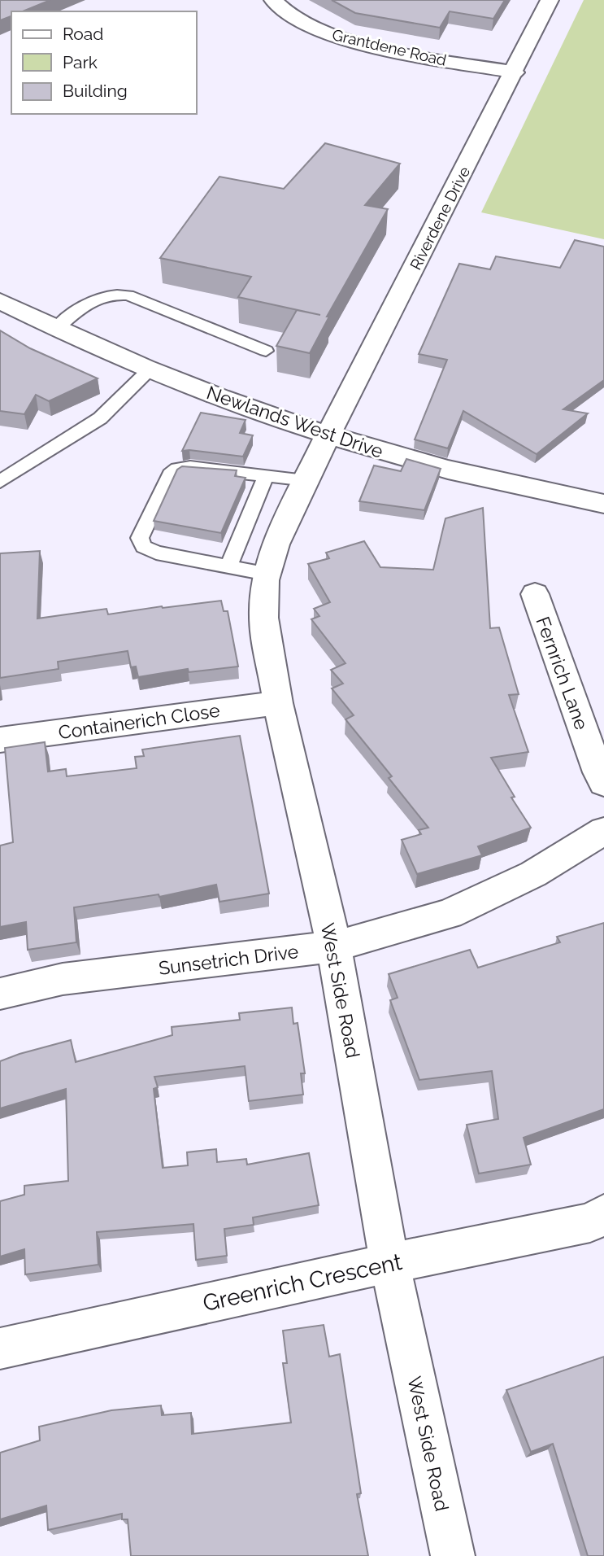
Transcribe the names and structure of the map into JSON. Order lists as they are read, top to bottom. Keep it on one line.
{"streets":{"street":["Grantdene Road","Riverdene Drive","Newlands West Drive","Fernrich Lane","Containerich Close","Sunsetrich Drive","West Side Road","Greenrich Crescent"]},"crossings":[["Grantdene Road","Riverdene Drive"],["Riverdene Drive","Newlands West Drive"],["Riverdene Drive","West Side Road"],["Newlands West Drive","West Side Road"],["Containerich Close","West Side Road"],["Sunsetrich Drive","West Side Road"],["West Side Road","Greenrich Crescent"]],"legend":["Road","Park","Building"]}
